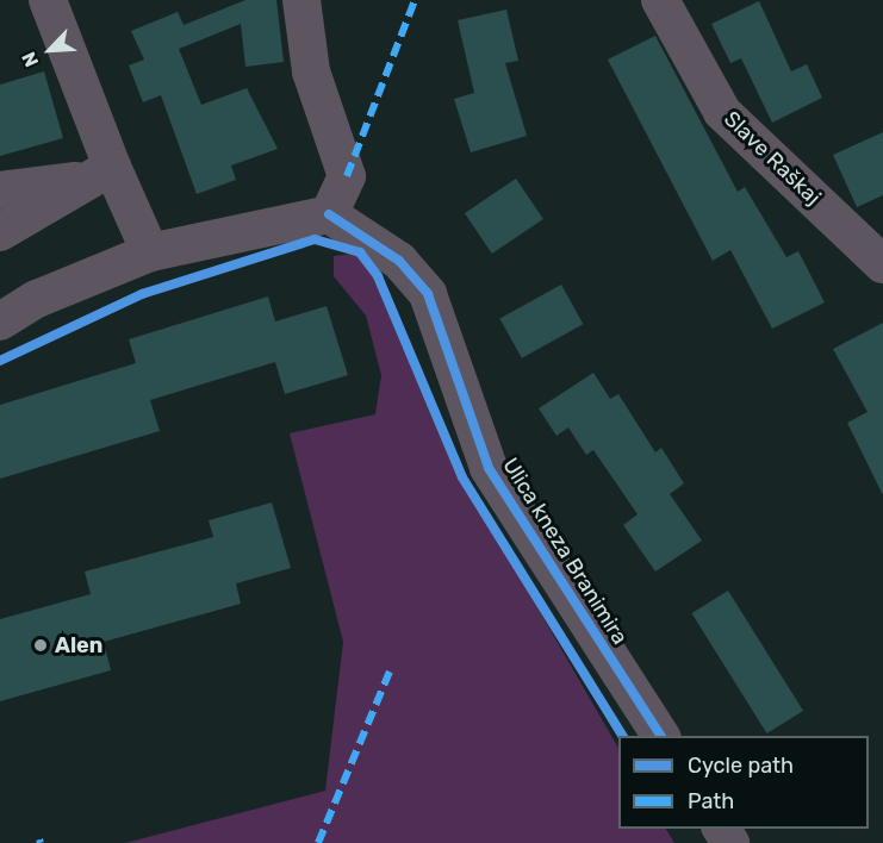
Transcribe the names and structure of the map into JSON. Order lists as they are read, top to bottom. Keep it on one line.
{"streets":{"street":["Slave Raškaj","Ulica kneza Branimira"]},"places":["Alen"],"legend":["Cycle path","Path"],"north":"bottom left"}
